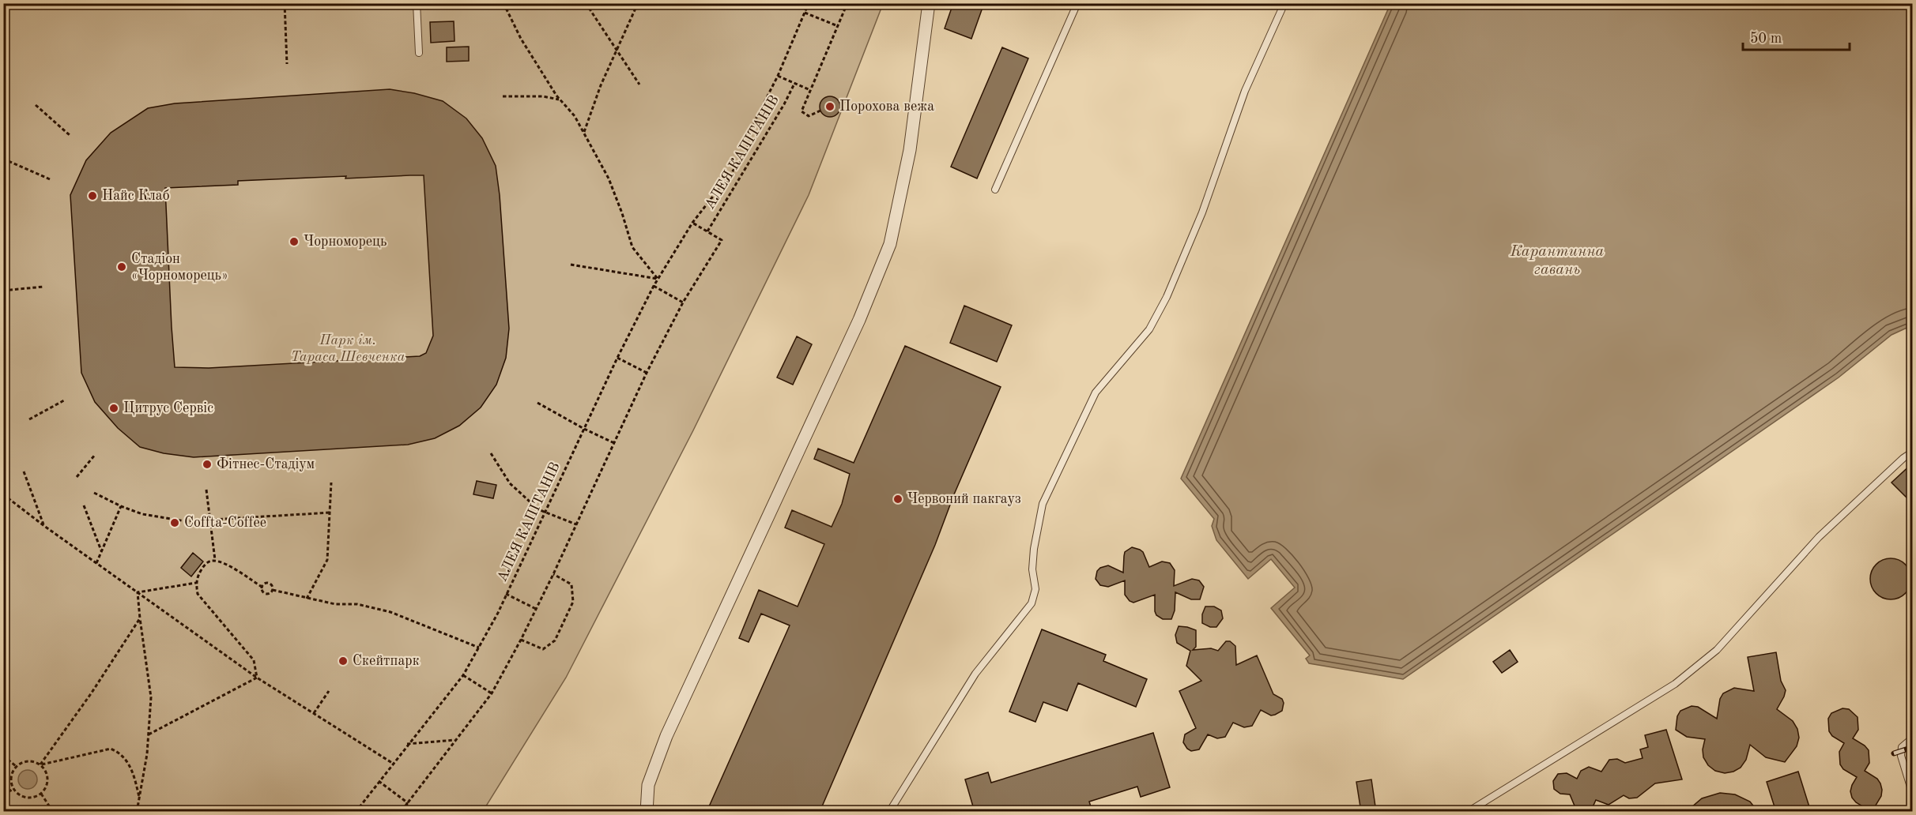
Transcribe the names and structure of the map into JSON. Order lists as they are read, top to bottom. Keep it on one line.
{"streets":{"path":["АЛЕЯ КАПІТАНІВ"]},"water":["Карантинна гавань"],"parks":["Парк ім. Тараса Шевченка"],"places":["Порохова вежа","Найс Клаб","Чорноморець","Стадіон «Чорноморець»","Цитрус Сервіс","Фітнес-Стадіум","Червоний пакгауз","Coffta-Coffee","Скейтпарк"],"scale_bar":"50 m"}
